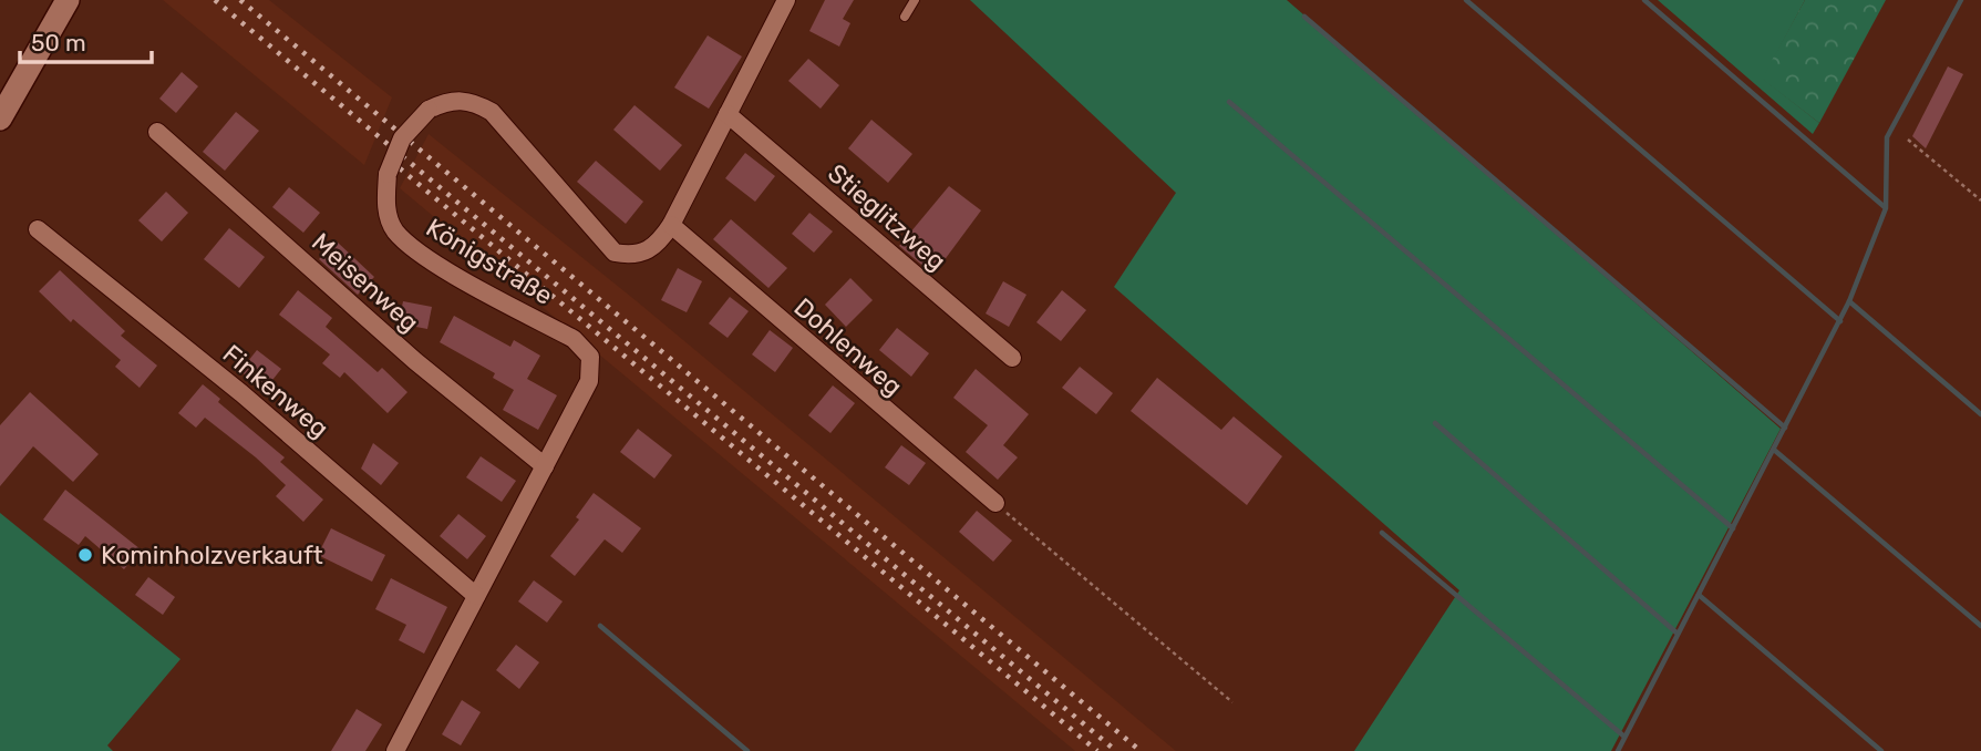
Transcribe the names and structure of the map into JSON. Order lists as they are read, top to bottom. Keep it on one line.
{"streets":{"street":["Stieglitzweg","Königstraße","Meisenweg","Dohlenweg","Finkenweg"]},"crossings":[["Stieglitzweg","Königstraße"],["Königstraße","Meisenweg"],["Königstraße","Dohlenweg"],["Königstraße","Finkenweg"]],"places":["Kominholzverkauft"],"scale_bar":"50 m"}
